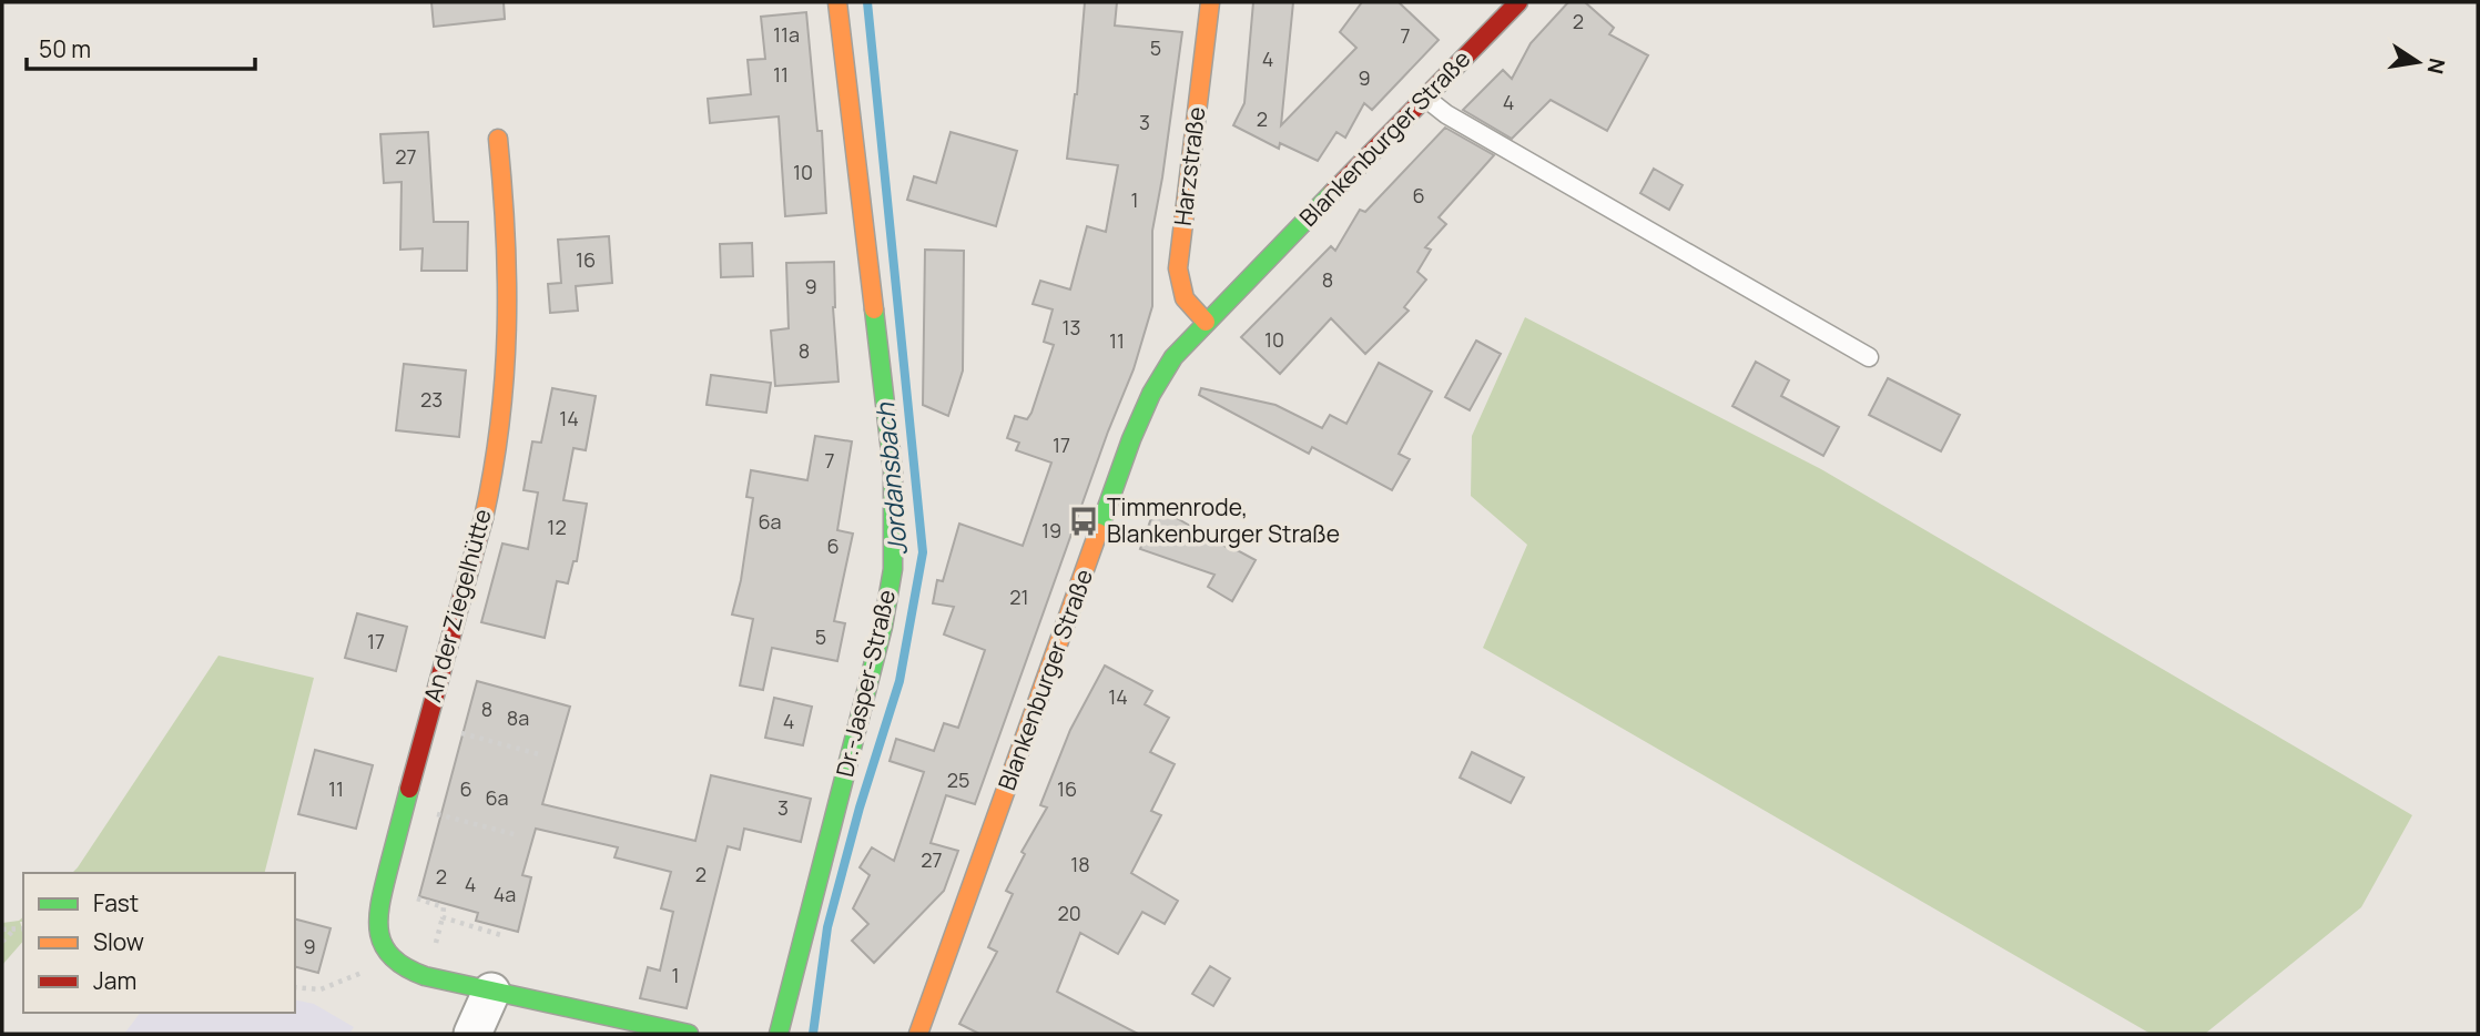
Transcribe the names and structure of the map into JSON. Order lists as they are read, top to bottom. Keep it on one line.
{"streets":{"street":["Blankenburger Straße","Harzstraße","An der Ziegelhütte","Dr.-Jasper-Straße"]},"crossings":[["Blankenburger Straße","Harzstraße"]],"water":["Jordansbach"],"places":{"bus stop":["Timmenrode, Blankenburger Straße"]},"house_numbers":["2","11a","7","5","4","11","9","4","2","3","27","10","6","1","16","8","9","13","10","11","8","23","14","17","7","6a","12","19","6","21","5","17","14","8","8a","4","25","11","6","16","6a","3","27","18","2","2","4","4a","20","9","1"],"legend":["Fast","Slow","Jam"],"scale_bar":"50 m","north":"right"}
